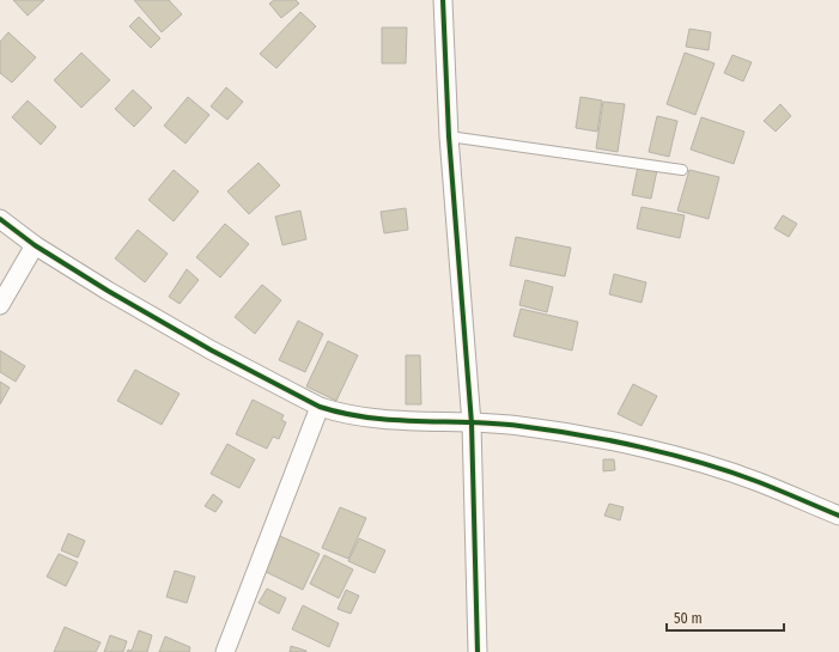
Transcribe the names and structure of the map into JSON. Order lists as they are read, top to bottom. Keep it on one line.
{"scale_bar":"50 m"}
